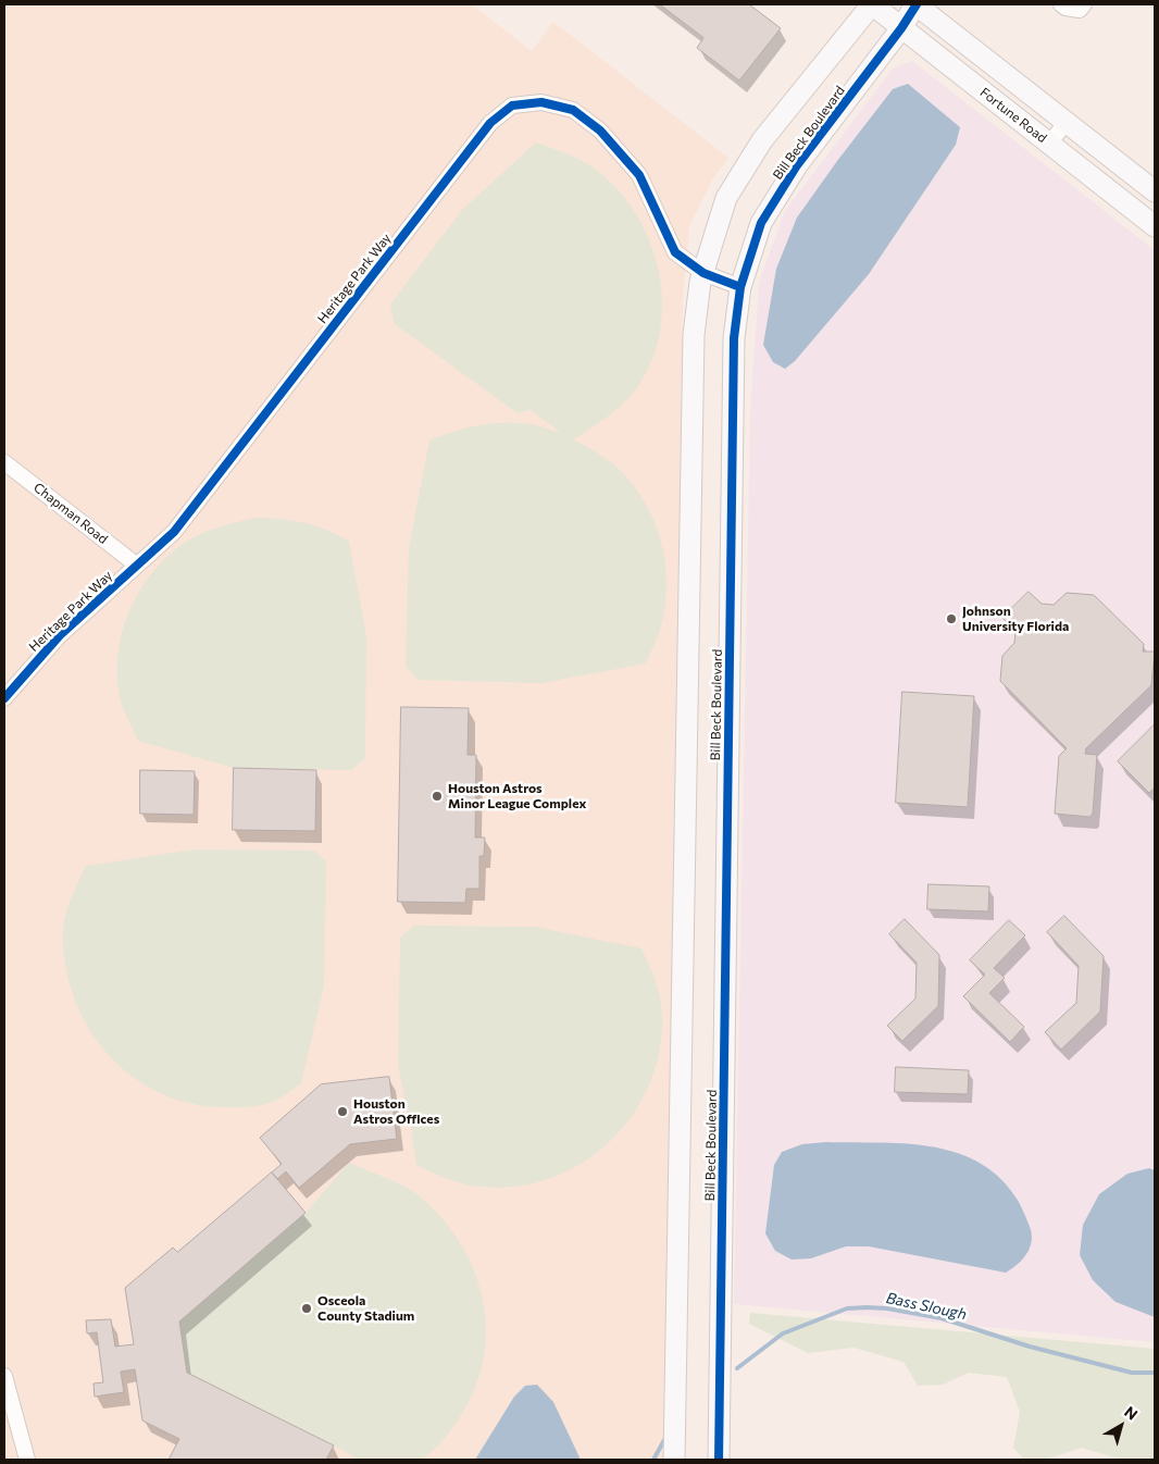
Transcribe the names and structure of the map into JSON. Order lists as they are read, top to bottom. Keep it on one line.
{"streets":{"street":["Fortune Road","Bill Beck Boulevard","Heritage Park Way","Chapman Road"]},"crossings":[["Fortune Road","Bill Beck Boulevard"],["Bill Beck Boulevard","Heritage Park Way"],["Heritage Park Way","Chapman Road"]],"water":["Bass Slough"],"places":["Johnson University Florida","Houston Astros Minor League Complex","Houston Astros Offices","Osceola County Stadium"],"north":"top right"}
